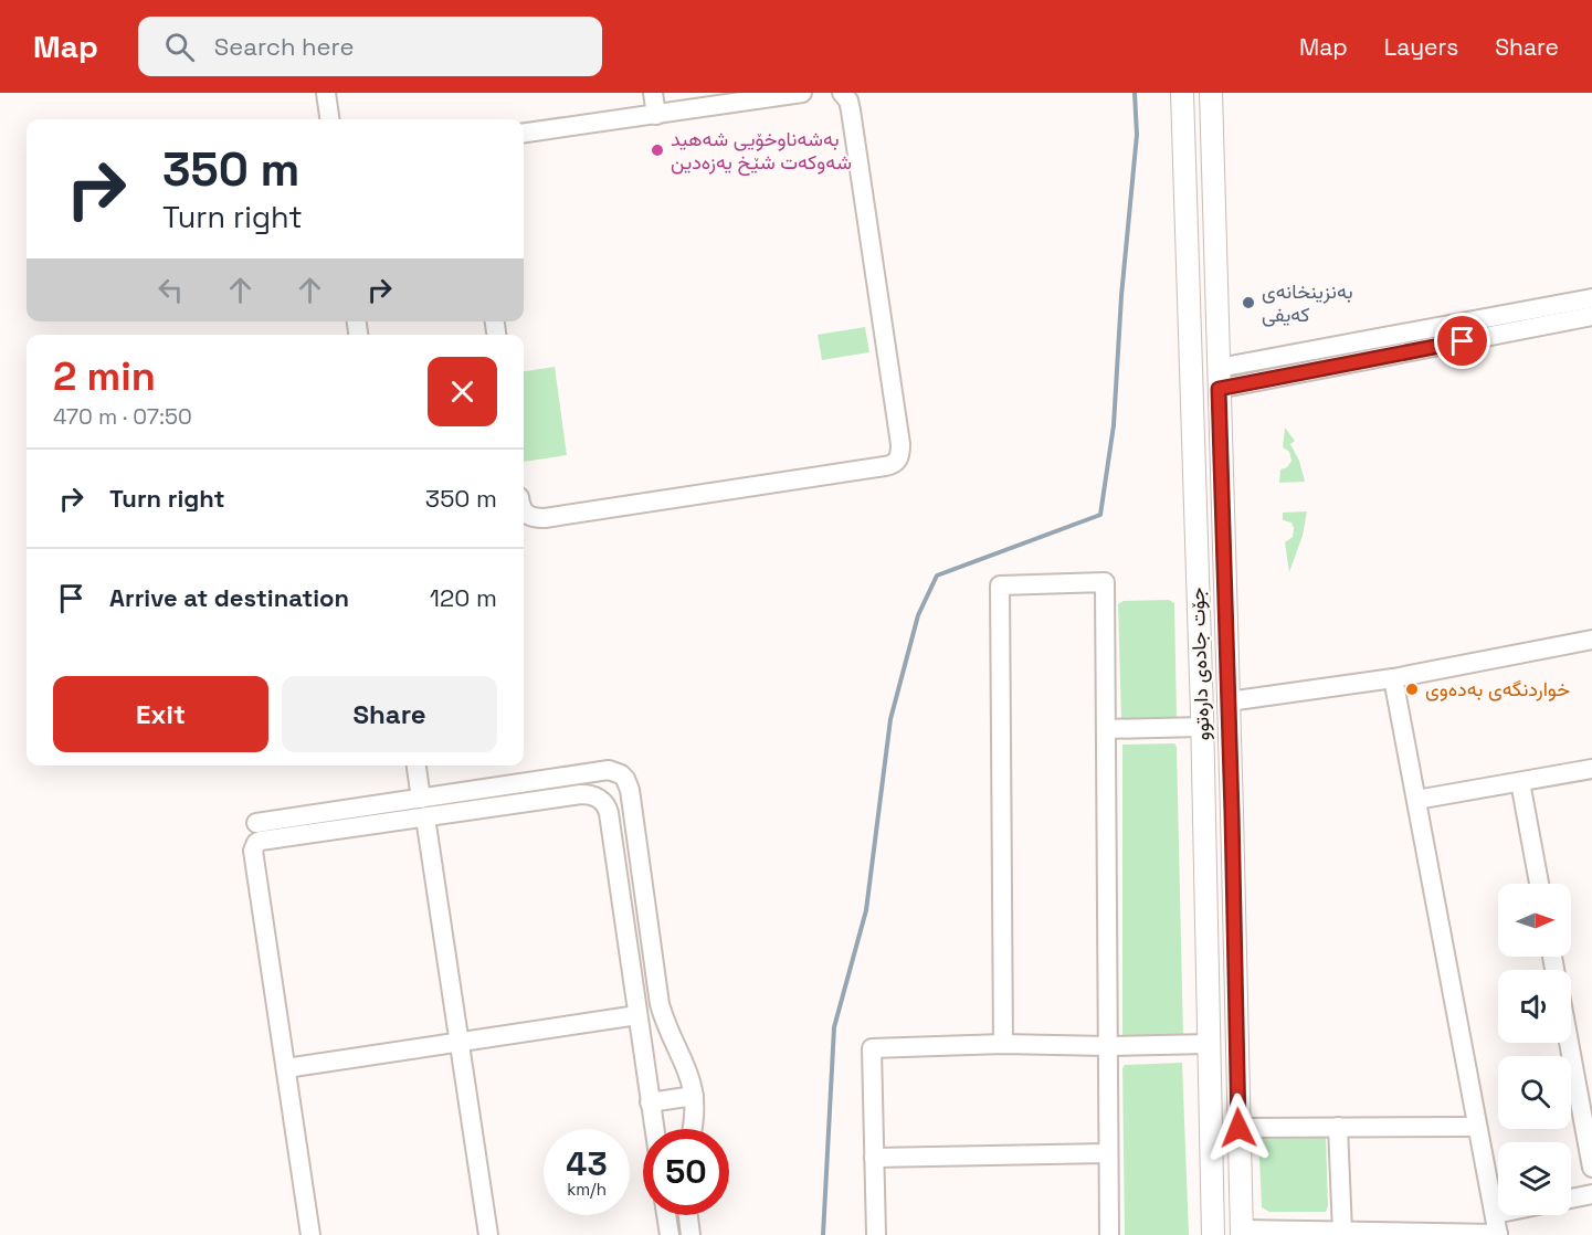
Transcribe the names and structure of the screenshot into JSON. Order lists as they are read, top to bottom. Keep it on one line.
{"streets":{"main road":["جۆت جادەی دارەتوو"]},"places":["بەشەناوخۆیی شەهید شەوکەت شێخ یەزەدین","بەنزینخانەی کەیفی","خواردنگەی بەدەوی"],"north":"right","page":{"header":"Map","search":"Search here","nav":["Map","Layers","Share"],"turn":["350 m","Turn right"],"heading":["2 min","470 m · 07:50"],"list":[{"name":"Turn right","value":"350 m"},{"name":"Arrive at destination","value":"120 m"}],"buttons":["Exit","Share"],"speed":"43 km/h","limit":"50"}}
